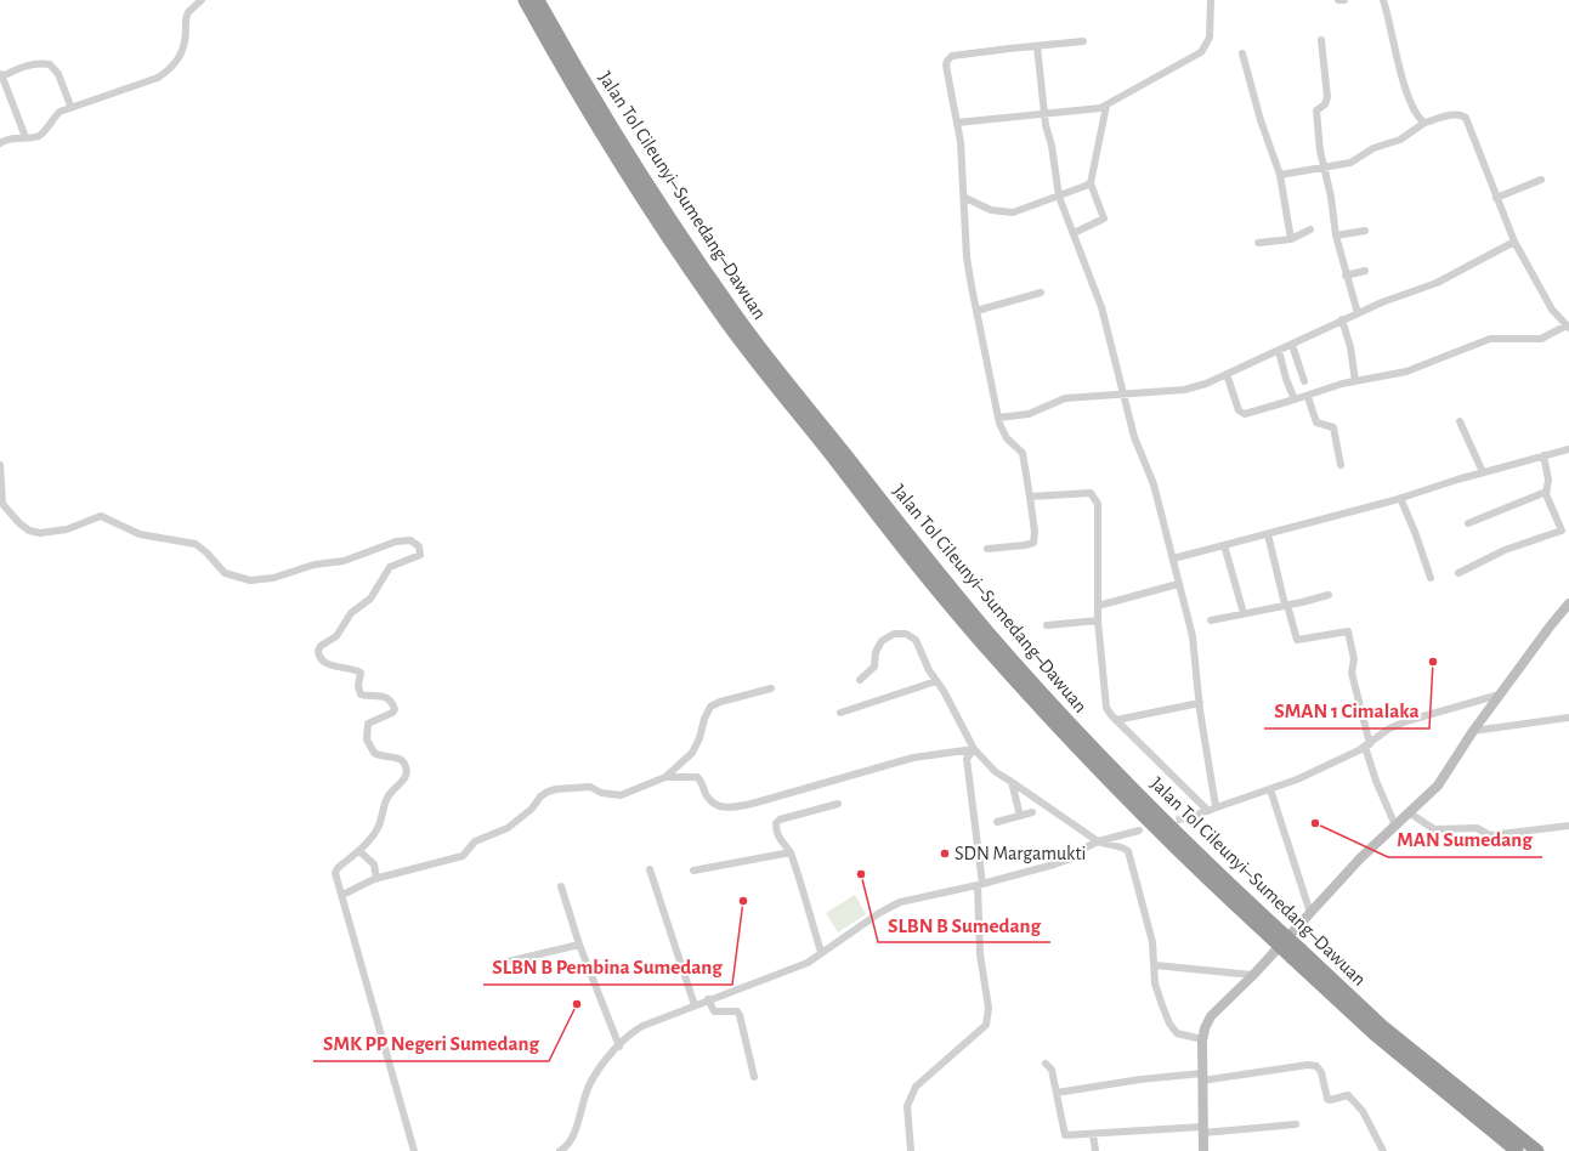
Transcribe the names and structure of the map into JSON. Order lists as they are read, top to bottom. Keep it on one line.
{"streets":{"highway":["Jalan Tol Cileunyi–Sumedang–Dawuan"]},"places":["SMAN 1 Cimalaka","MAN Sumedang","SDN Margamukti","SLBN B Sumedang","SLBN B Pembina Sumedang","SMK PP Negeri Sumedang"]}
